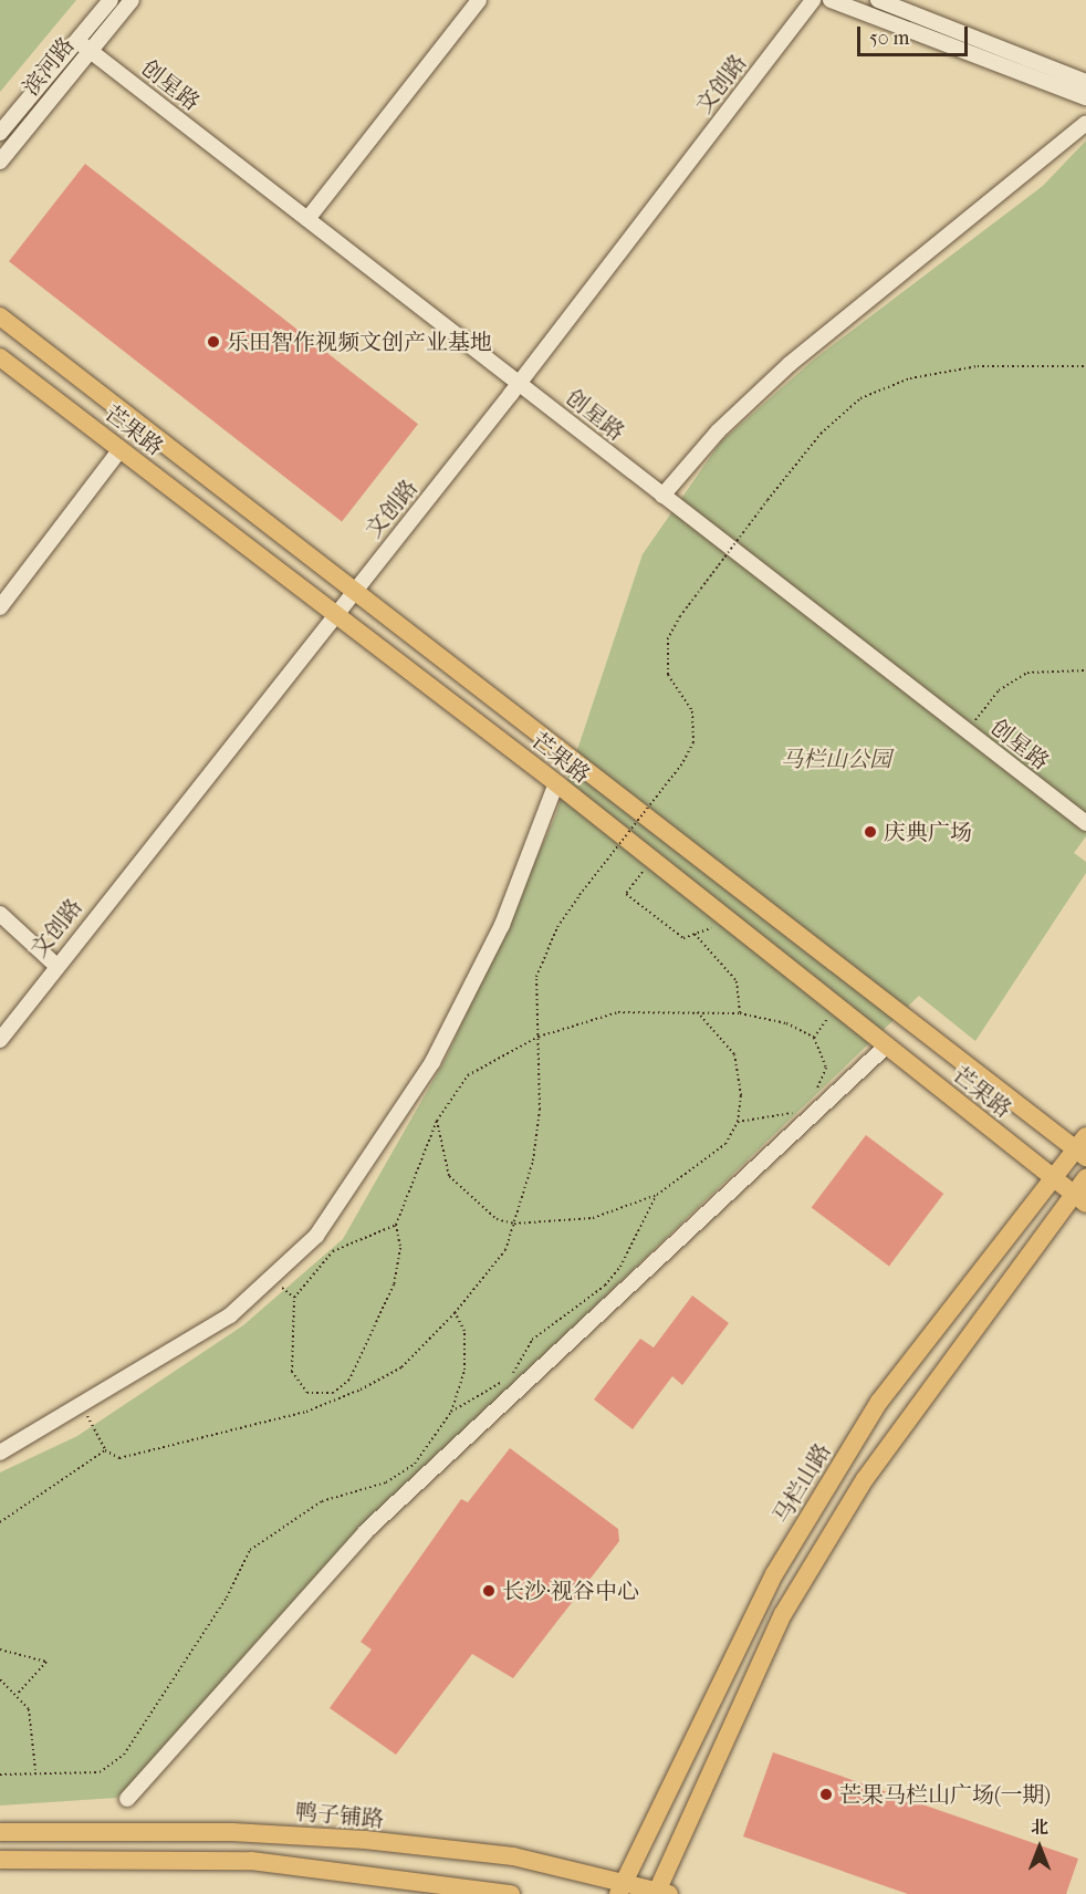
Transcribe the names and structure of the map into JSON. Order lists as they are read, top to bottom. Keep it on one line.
{"streets":{"main road":["芒果路","马栏山路","鸭子铺路"],"street":["滨河路","文创路","创星路"]},"crossings":[["滨河路","创星路"],["文创路","创星路"],["文创路","芒果路"],["芒果路","马栏山路"],["马栏山路","鸭子铺路"]],"parks":["马栏山公园"],"places":["乐田智作视频文创产业基地","庆典广场","长沙·视谷中心","芒果马栏山广场(一期)"],"scale_bar":"50 m","north":"top"}
